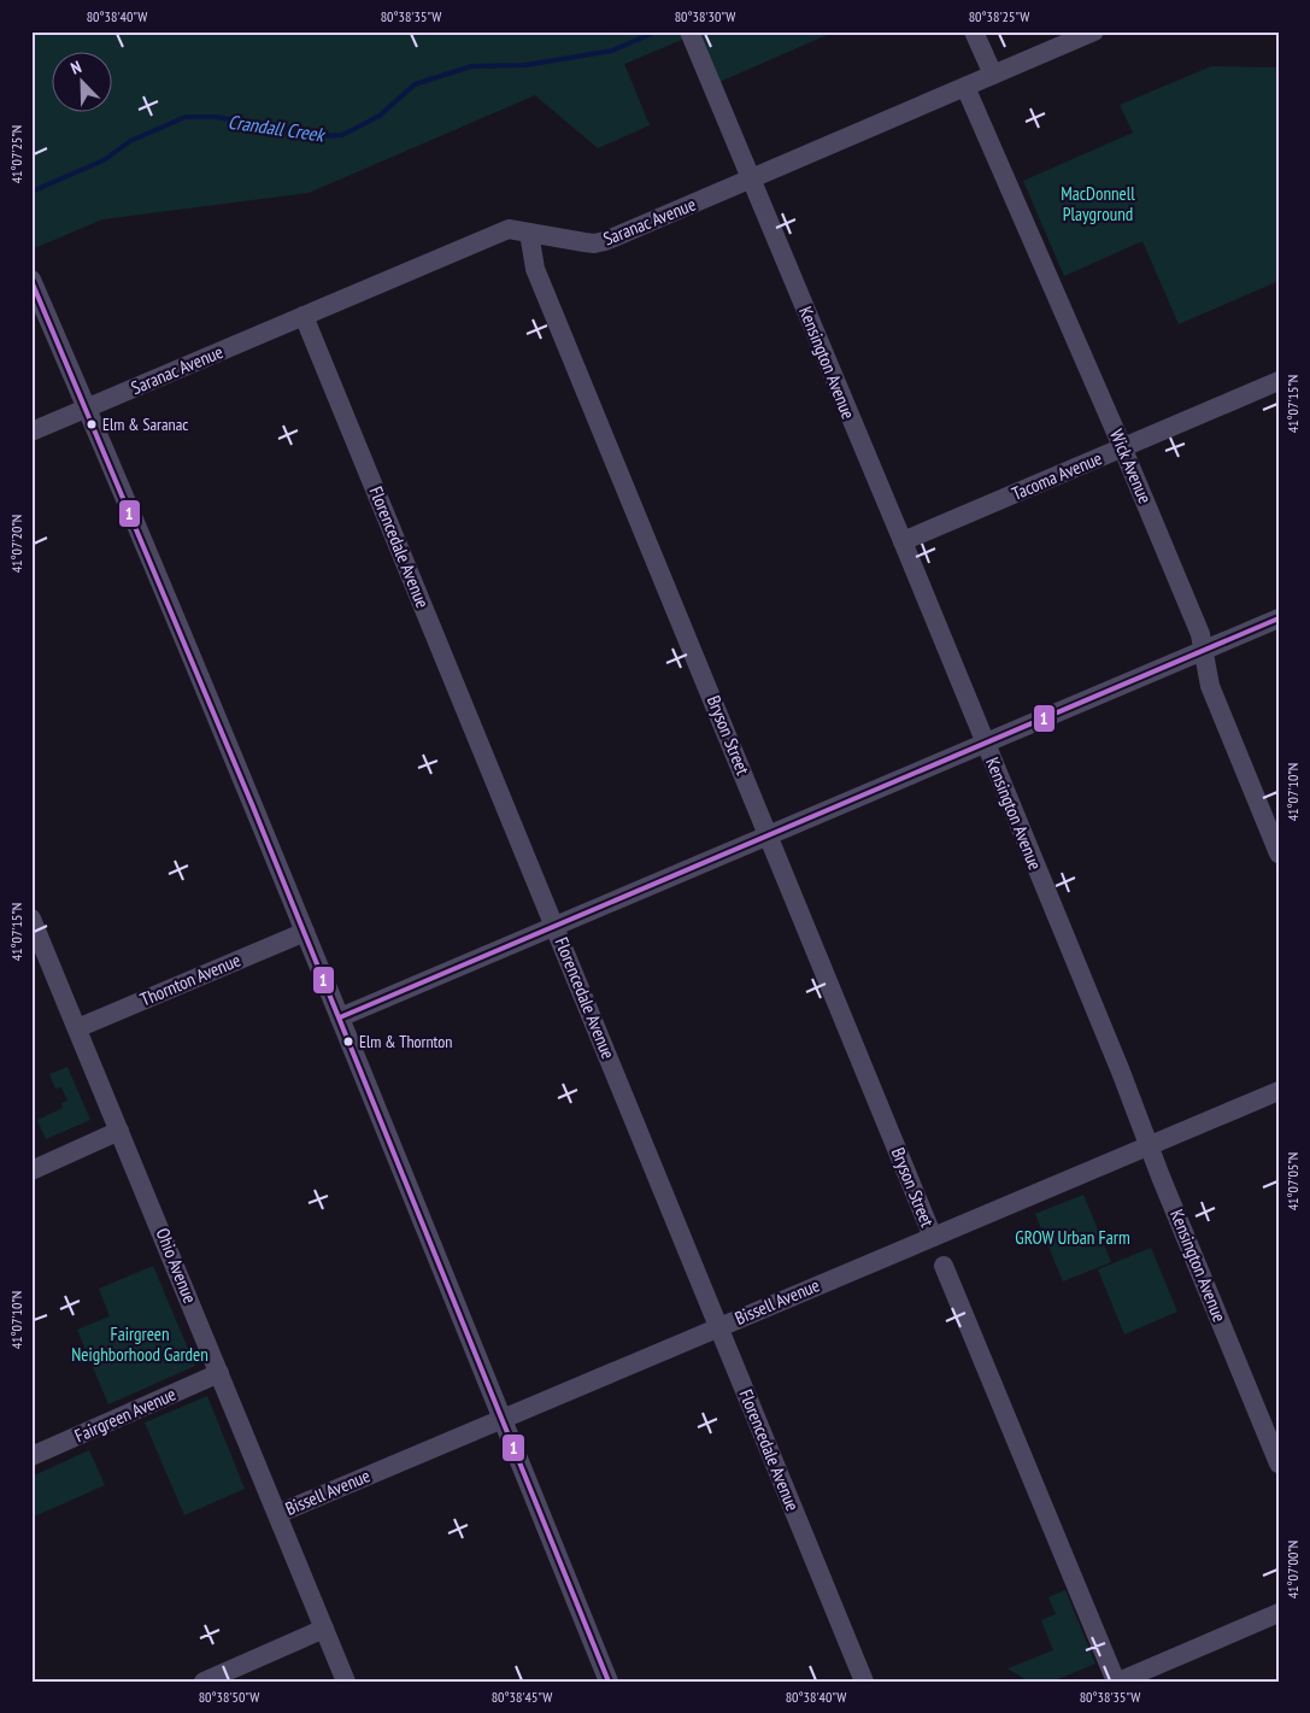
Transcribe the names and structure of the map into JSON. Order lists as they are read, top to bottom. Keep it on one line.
{"streets":{"street":["Saranac Avenue","Kensington Avenue","Wick Avenue","Tacoma Avenue","Florencedale Avenue","Bryson Street","Thornton Avenue","Ohio Avenue","Bissell Avenue","Fairgreen Avenue"]},"crossings":[["Saranac Avenue","Kensington Avenue"],["Saranac Avenue","Wick Avenue"],["Saranac Avenue","Florencedale Avenue"],["Saranac Avenue","Bryson Street"],["Kensington Avenue","Tacoma Avenue"],["Kensington Avenue","Bissell Avenue"],["Wick Avenue","Tacoma Avenue"],["Florencedale Avenue","Bissell Avenue"],["Bryson Street","Bissell Avenue"],["Thornton Avenue","Ohio Avenue"],["Ohio Avenue","Bissell Avenue"],["Ohio Avenue","Fairgreen Avenue"]],"water":["Crandall Creek"],"parks":["MacDonnell Playground","GROW Urban Farm","Fairgreen Neighborhood Garden"],"places":["Elm & Saranac","Elm & Thornton"],"lines":["transit line 1"],"north":"top left","coordinates":["80°38'40\"W","80°38'35\"W","80°38'30\"W","80°38'25\"W","41°07'25\"N","41°07'15\"N","41°07'20\"N","41°07'10\"N","41°07'05\"N","41°07'00\"N","80°38'50\"W","80°38'45\"W"]}
